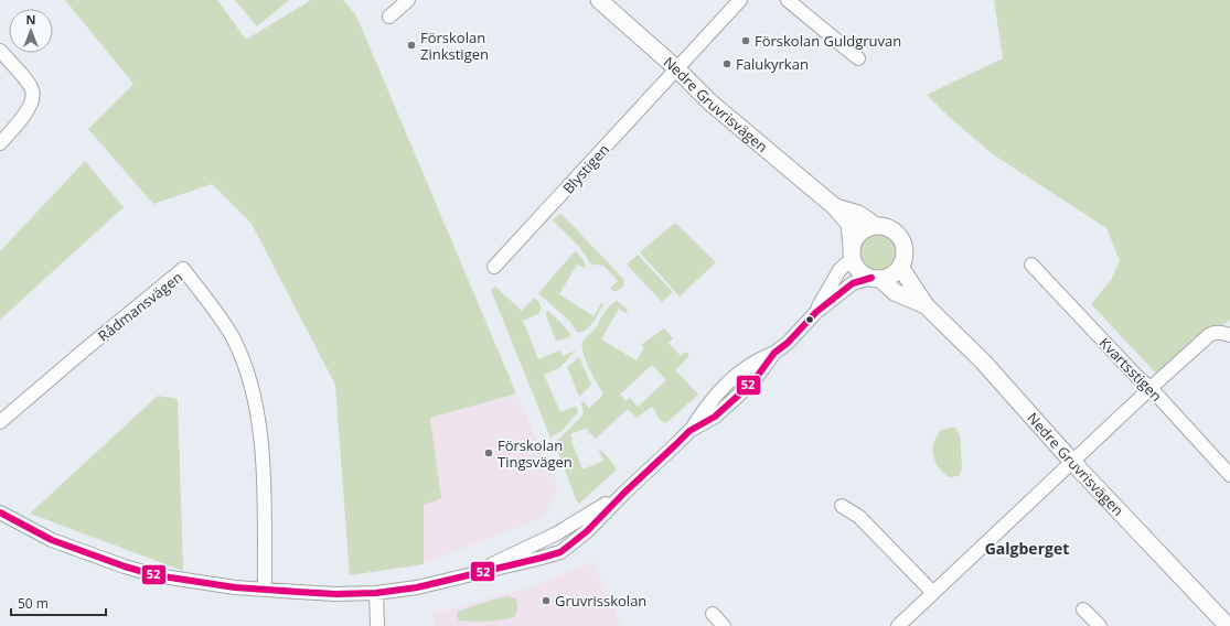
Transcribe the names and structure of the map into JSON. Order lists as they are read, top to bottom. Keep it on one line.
{"streets":{"street":["Nedre Gruvrisvägen","Blystigen","Rådmansvägen","Kvartsstigen"]},"crossings":[["Nedre Gruvrisvägen","Blystigen"]],"districts":["Galgberget"],"places":["Förskolan Guldgruvan","Förskolan Zinkstigen","Falukyrkan","Förskolan Tingsvägen","Gruvrisskolan"],"lines":["transit line 52"],"scale_bar":"50 m","north":"top"}
